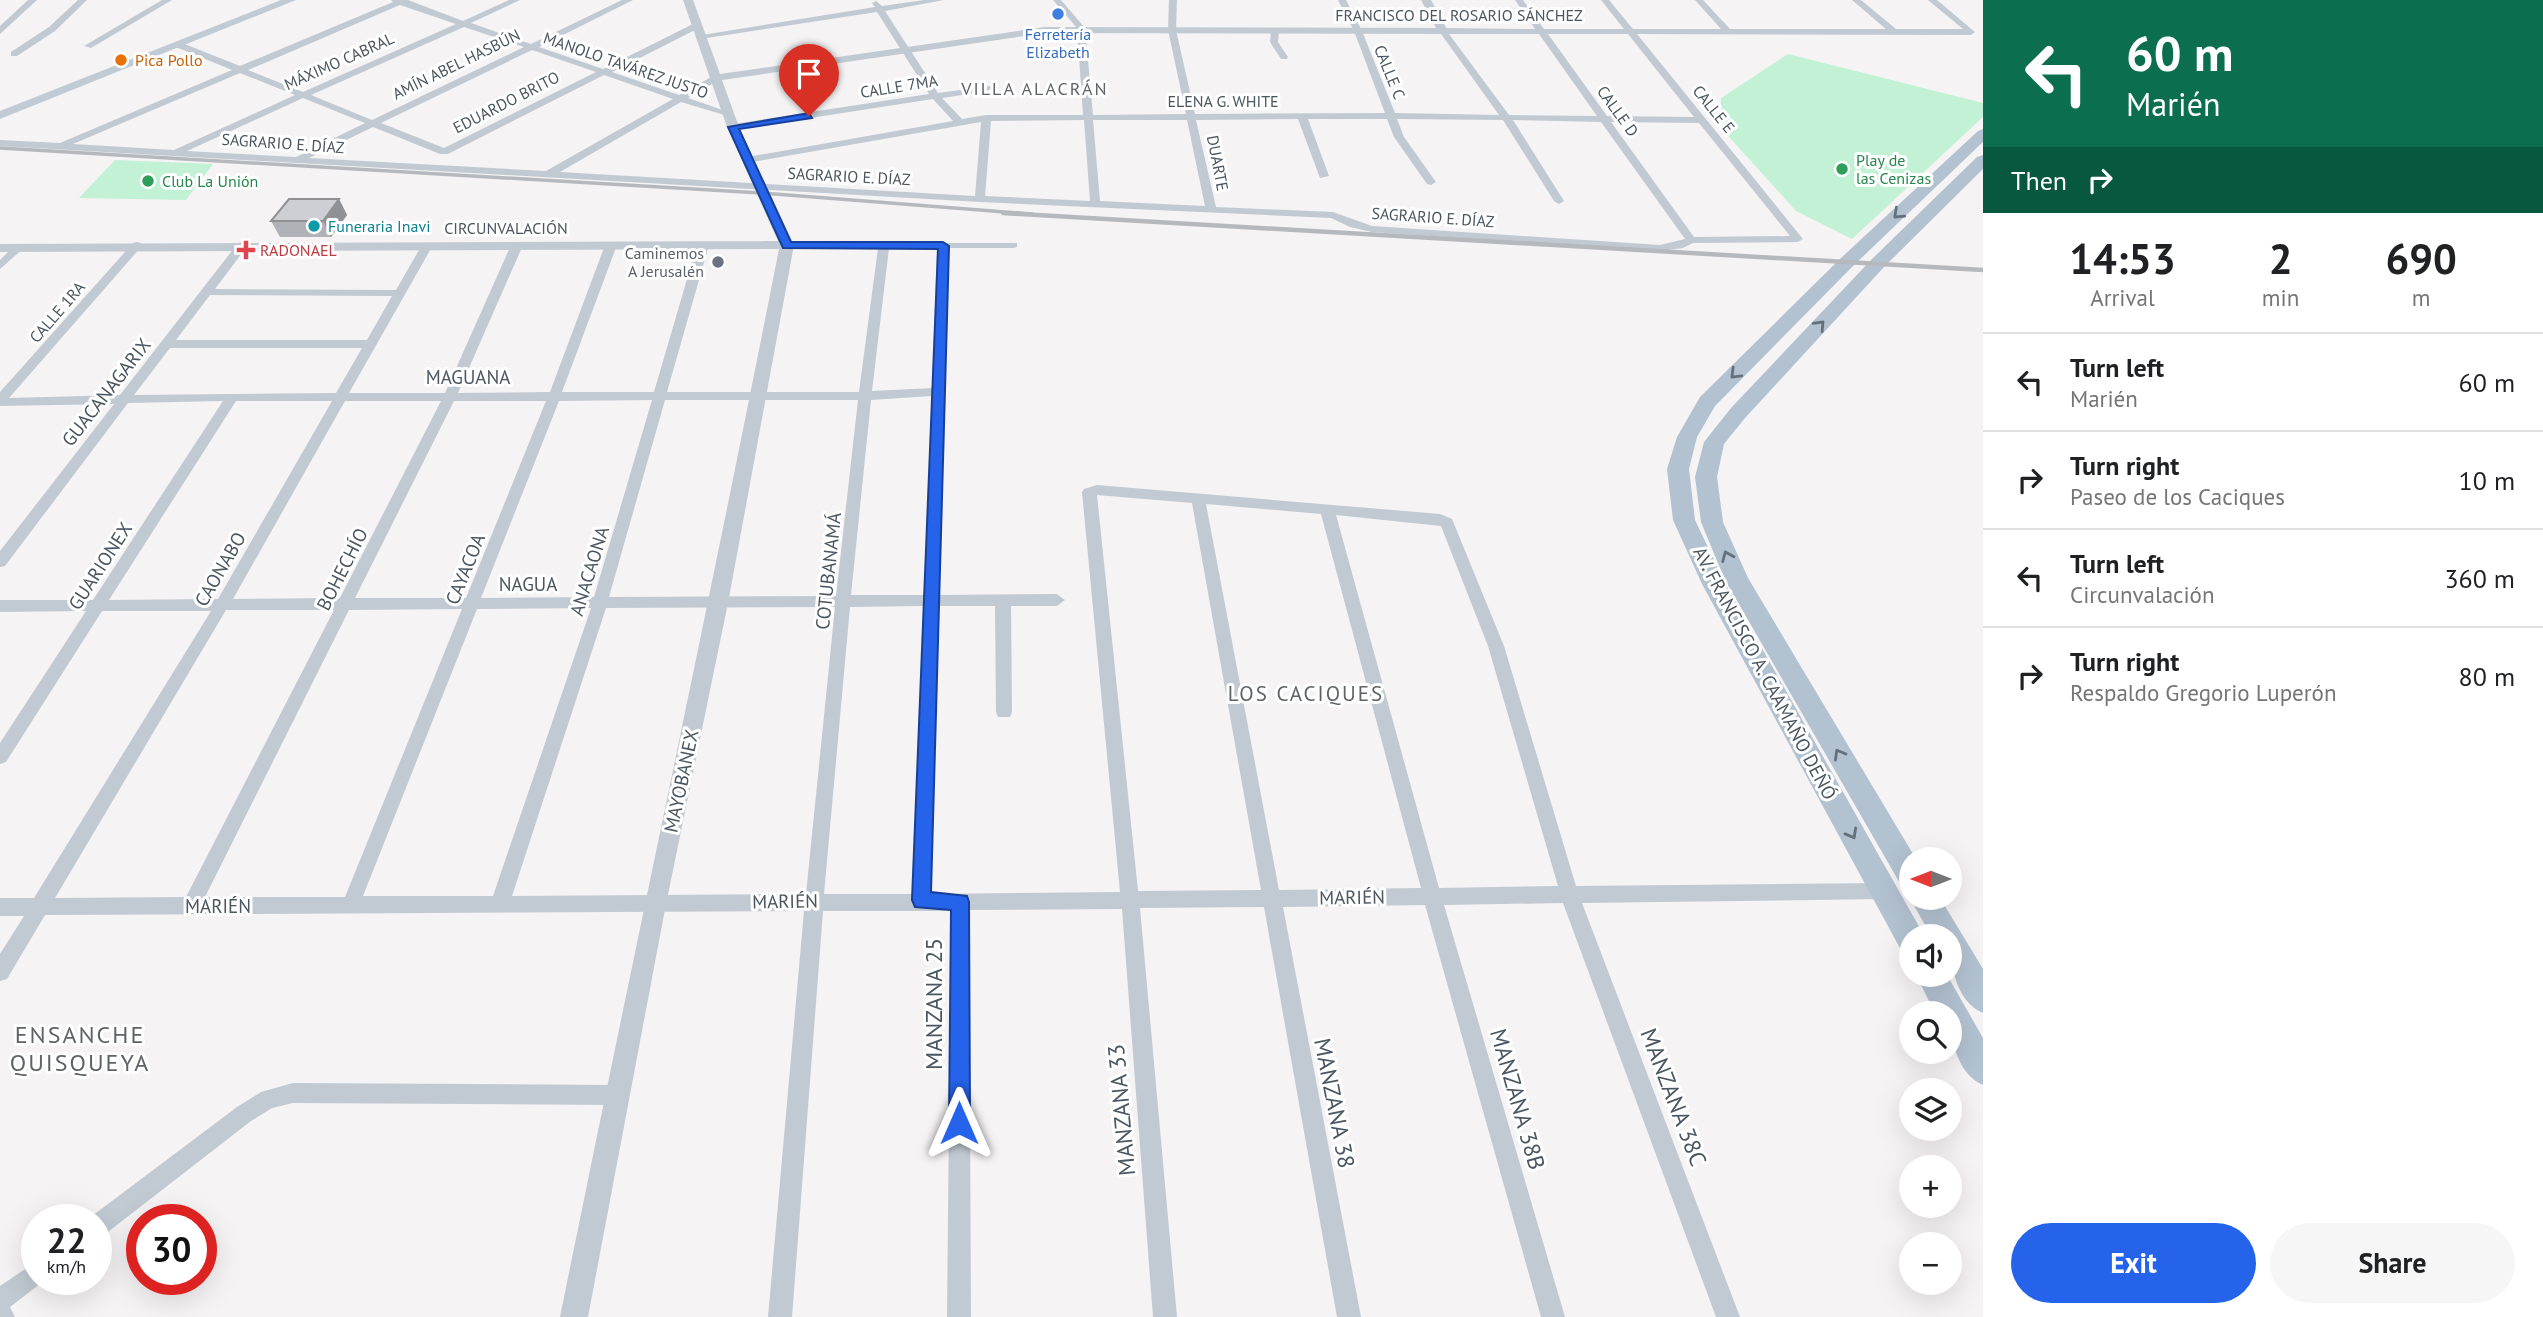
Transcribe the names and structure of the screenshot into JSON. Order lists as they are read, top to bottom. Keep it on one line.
{"streets":{"main road":["AV. FRANCISCO A. CAAMAÑO DEÑÓ"],"street":["FRANCISCO DEL ROSARIO SÁNCHEZ","MÁXIMO CABRAL","AMÍN ABEL HASBÚN","MANOLO TAVÁREZ JUSTO","CALLE C","CALLE 7MA","ELENA G. WHITE","EDUARDO BRITO","CALLE E","CALLE D","SAGRARIO E. DÍAZ","DUARTE","CIRCUNVALACIÓN","CALLE 1RA","MAGUANA","GUACANAGARIX","GUARIONEX","CAONABO","BOHECHÍO","CAYACOA","ANACAONA","COTUBANAMÁ","NAGUA","MAYOBANEX","MARIÉN","MANZANA 25","MANZANA 38C","MANZANA 38B","MANZANA 38","MANZANA 33"]},"crossings":[["FRANCISCO DEL ROSARIO SÁNCHEZ","MANOLO TAVÁREZ JUSTO"],["FRANCISCO DEL ROSARIO SÁNCHEZ","CALLE C"],["FRANCISCO DEL ROSARIO SÁNCHEZ","CALLE E"],["FRANCISCO DEL ROSARIO SÁNCHEZ","CALLE D"],["FRANCISCO DEL ROSARIO SÁNCHEZ","SAGRARIO E. DÍAZ"],["FRANCISCO DEL ROSARIO SÁNCHEZ","DUARTE"],["MÁXIMO CABRAL","MANOLO TAVÁREZ JUSTO"],["MÁXIMO CABRAL","SAGRARIO E. DÍAZ"],["AMÍN ABEL HASBÚN","MANOLO TAVÁREZ JUSTO"],["AMÍN ABEL HASBÚN","EDUARDO BRITO"],["AMÍN ABEL HASBÚN","SAGRARIO E. DÍAZ"],["MANOLO TAVÁREZ JUSTO","CALLE 7MA"],["MANOLO TAVÁREZ JUSTO","EDUARDO BRITO"],["CALLE C","ELENA G. WHITE"],["ELENA G. WHITE","CALLE E"],["ELENA G. WHITE","CALLE D"],["ELENA G. WHITE","DUARTE"],["CALLE E","SAGRARIO E. DÍAZ"],["CALLE D","SAGRARIO E. DÍAZ"],["SAGRARIO E. DÍAZ","DUARTE"],["CIRCUNVALACIÓN","CALLE 1RA"],["CIRCUNVALACIÓN","GUACANAGARIX"],["CIRCUNVALACIÓN","CAONABO"],["CIRCUNVALACIÓN","BOHECHÍO"],["CIRCUNVALACIÓN","CAYACOA"],["CIRCUNVALACIÓN","ANACAONA"],["CIRCUNVALACIÓN","COTUBANAMÁ"],["CIRCUNVALACIÓN","MAYOBANEX"],["CALLE 1RA","MAGUANA"],["MAGUANA","GUACANAGARIX"],["MAGUANA","GUARIONEX"],["MAGUANA","CAONABO"],["MAGUANA","BOHECHÍO"],["MAGUANA","CAYACOA"],["MAGUANA","ANACAONA"],["MAGUANA","COTUBANAMÁ"],["MAGUANA","MAYOBANEX"],["GUARIONEX","NAGUA"],["CAONABO","NAGUA"],["CAONABO","MARIÉN"],["BOHECHÍO","NAGUA"],["BOHECHÍO","MARIÉN"],["CAYACOA","NAGUA"],["CAYACOA","MARIÉN"],["ANACAONA","NAGUA"],["ANACAONA","MARIÉN"],["COTUBANAMÁ","NAGUA"],["COTUBANAMÁ","MARIÉN"],["NAGUA","MAYOBANEX"],["AV. FRANCISCO A. CAAMAÑO DEÑÓ","MARIÉN"],["MAYOBANEX","MARIÉN"],["MARIÉN","MANZANA 25"],["MARIÉN","MANZANA 38C"],["MARIÉN","MANZANA 38B"],["MARIÉN","MANZANA 38"],["MARIÉN","MANZANA 33"],["MANZANA 38C","MANZANA 38B"],["MANZANA 38","MANZANA 33"]],"districts":["VILLA ALACRÁN","LOS CACIQUES","ENSANCHE QUISQUEYA"],"places":{"other":["Ferretería Elizabeth","Pica Pollo","Play de las Cenizas","Club La Unión","Funeraria Inavi","Caminemos A Jerusalén"],"health":["RADONAEL"]},"north":"left","page":{"turn":["60 m","Marién"],"then":"Then","eta":["14:53","Arrival","2","min","690","m"],"list":[{"name":"Turn left","note":"Marién","value":"60 m"},{"name":"Turn right","note":"Paseo de los Caciques","value":"10 m"},{"name":"Turn left","note":"Circunvalación","value":"360 m"},{"name":"Turn right","note":"Respaldo Gregorio Luperón","value":"80 m"}],"map_buttons":["+","−"],"speed":"22 km/h","limit":"30","buttons":["Exit","Share"]}}
